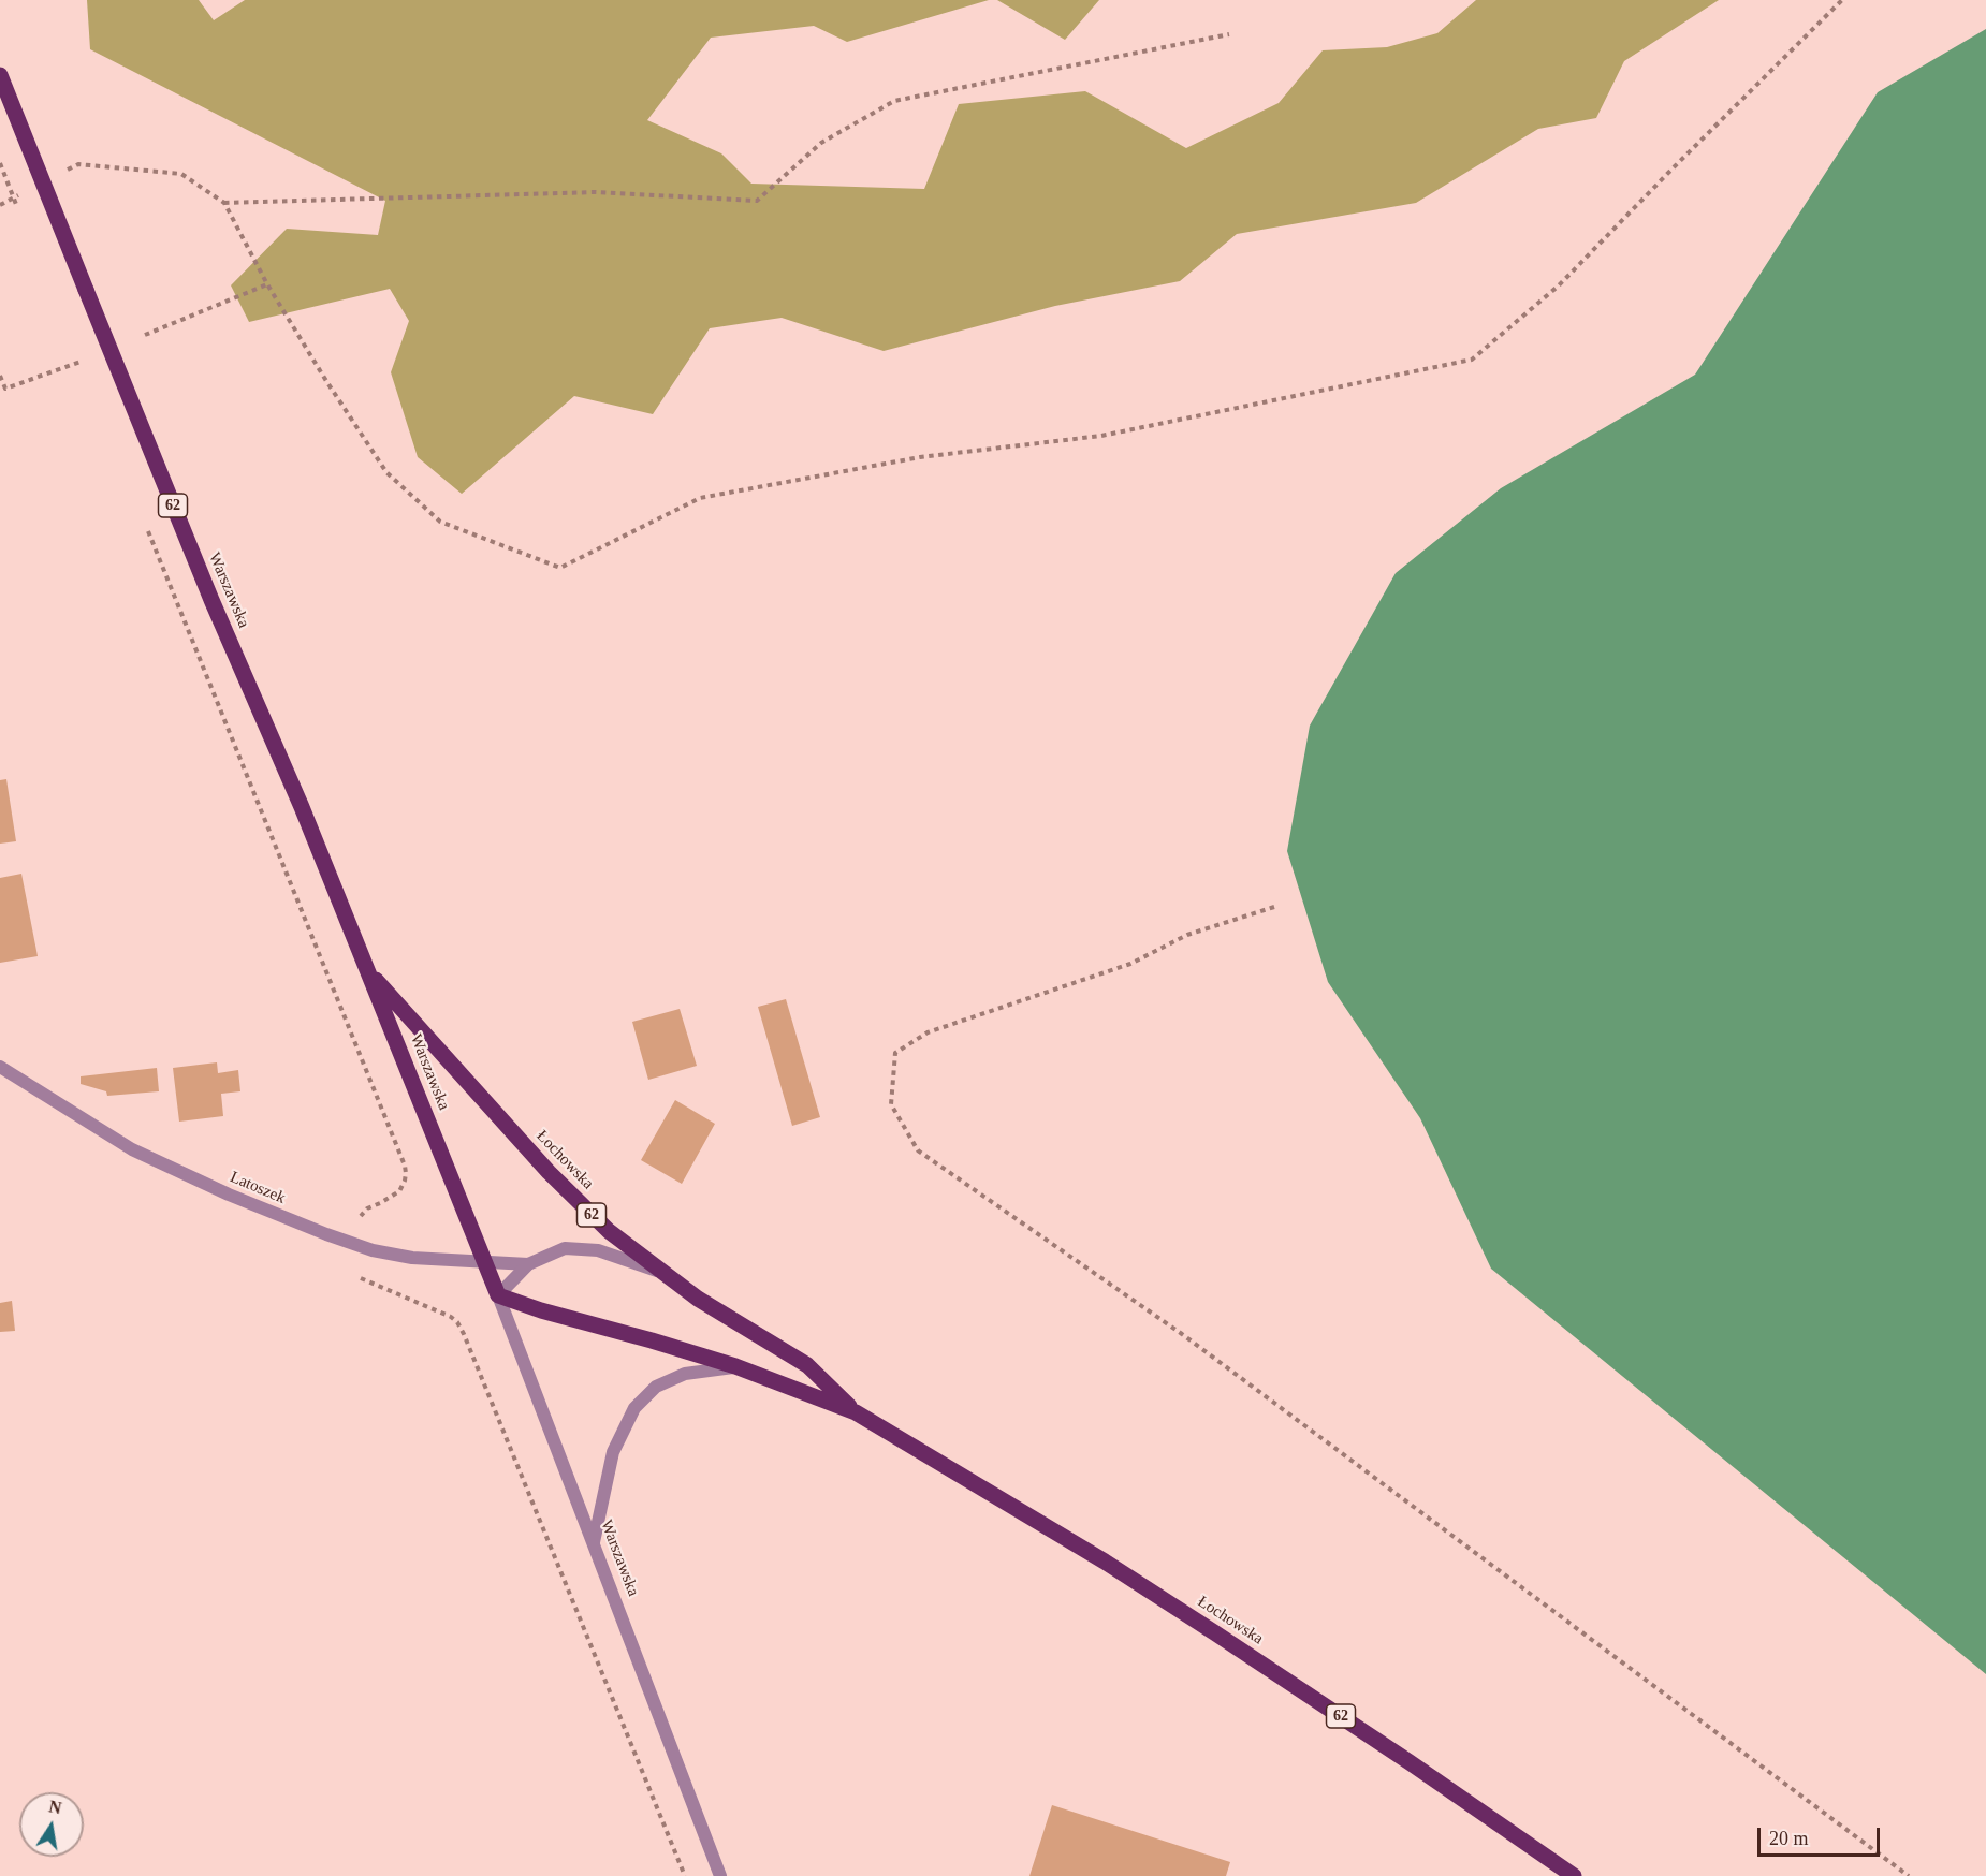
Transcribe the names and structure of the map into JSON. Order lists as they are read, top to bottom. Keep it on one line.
{"streets":{"main road":["62","Warszawska","Łochowska"],"street":["Latoszek"]},"crossings":[["Warszawska","Łochowska"],["Warszawska","Latoszek"]],"scale_bar":"20 m","north":"top"}
